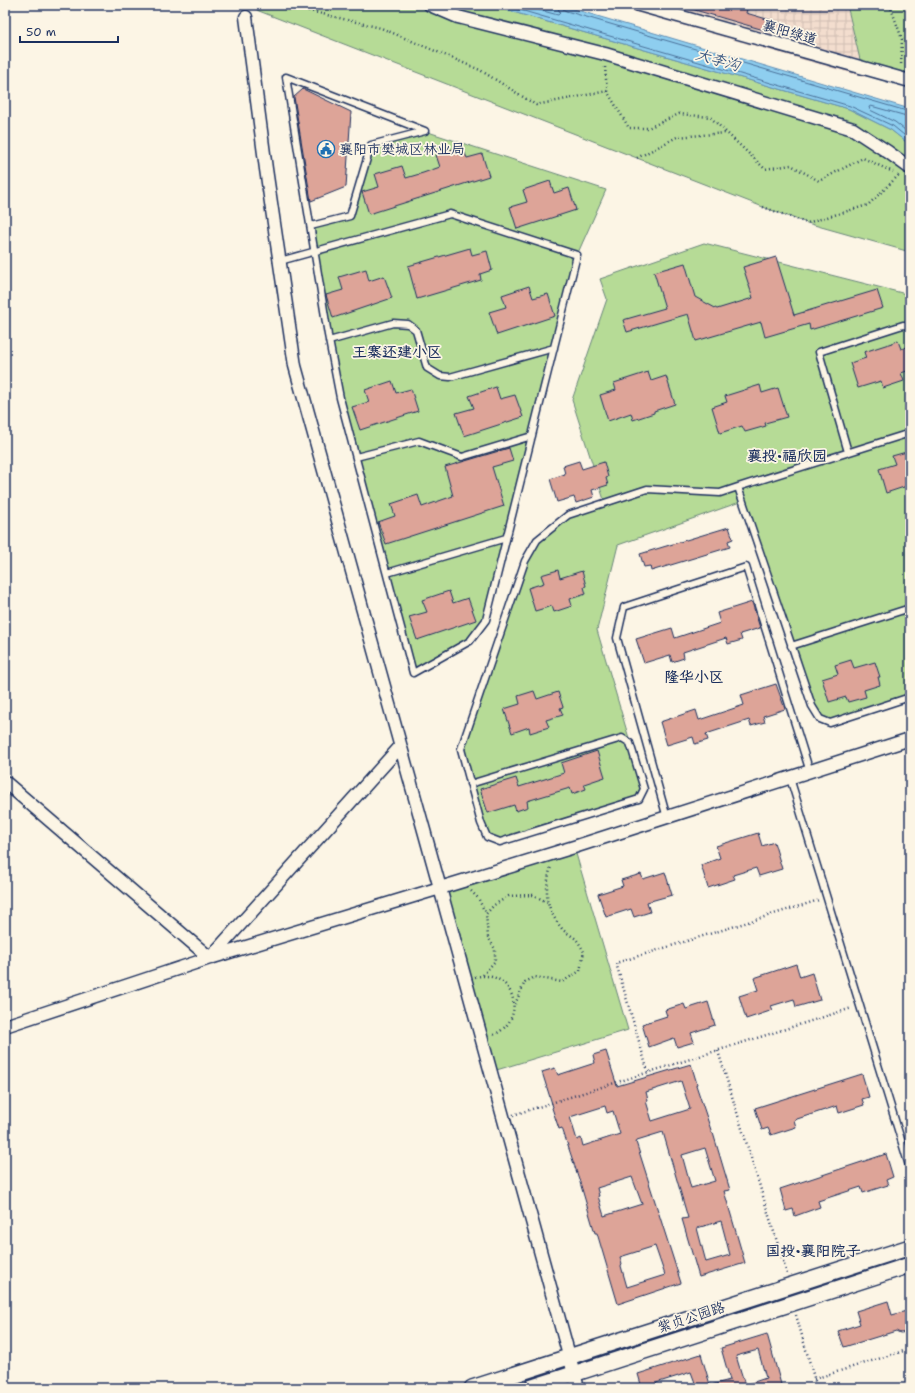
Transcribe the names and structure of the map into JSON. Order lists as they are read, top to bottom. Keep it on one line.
{"streets":{"street":["襄阳绿道","紫贞公园路"]},"districts":["王寨还建小区","襄投·福欣园","隆华小区","国投·襄阳院子"],"water":["大李沟"],"places":{"public building":["襄阳市樊城区林业局"]},"scale_bar":"50 m"}
